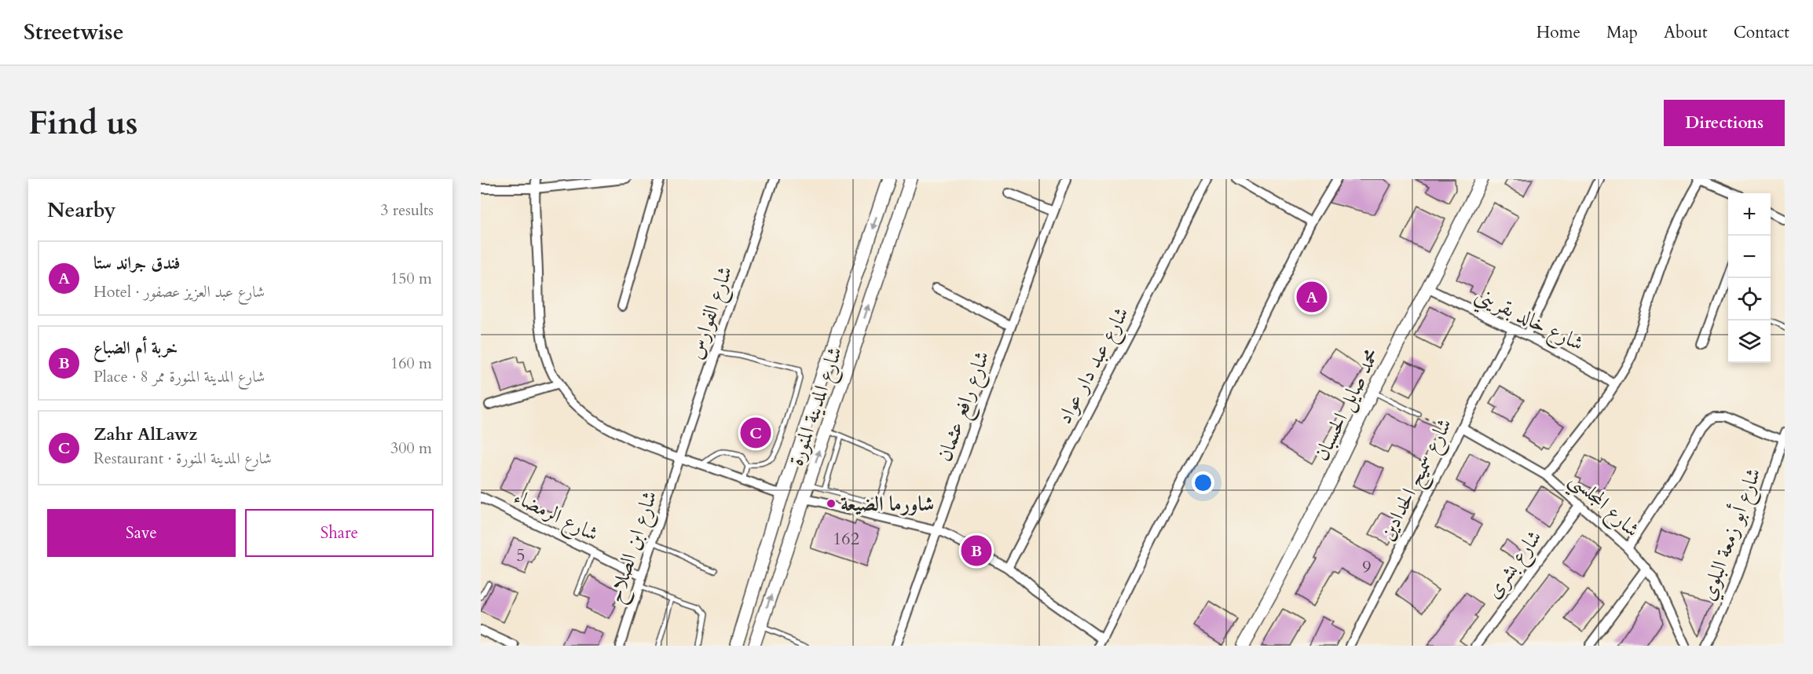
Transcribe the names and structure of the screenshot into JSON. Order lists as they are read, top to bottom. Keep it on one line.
{"streets":{"main road":["محمد صايل الحسبان","شارع المدينة المنورة"],"street":["شارع الفوارس","شارع خالد بقريني","شارع عبد دار عواد","شارع رافع عثمان","شارع سميح الحدادين","شارع المجلسي","شارع الرمضاء","شارع أبو زمعة البلوي","شارع ابن الصلاح","شارع بشرى"]},"crossings":[["شارع الفوارس","شارع ابن الصلاح"],["شارع خالد بقريني","محمد صايل الحسبان"],["شارع خالد بقريني","شارع سميح الحدادين"],["شارع سميح الحدادين","شارع المجلسي"],["شارع المجلسي","شارع بشرى"],["شارع الرمضاء","شارع ابن الصلاح"]],"places":["شاورما الضيعة"],"house_numbers":["162","5","9"],"page":{"header":"Streetwise","nav":["Home","Map","About","Contact"],"buttons":["Directions",["Save","Share"]],"title":"Find us","heading":["Nearby","3 results"],"map_buttons":["+","−"],"list":[{"mark":"A","name":"فندق جراند ستا","note":"Hotel · شارع عبد العزيز عصفور","value":"150 m"},{"mark":"B","name":"خربة أم الضباع","note":"Place · شارع المدينة المنورة ممر 8","value":"160 m"},{"mark":"C","name":"Zahr AlLawz","note":"Restaurant · شارع المدينة المنورة","value":"300 m"}],"pins":["A","C","B"]}}
